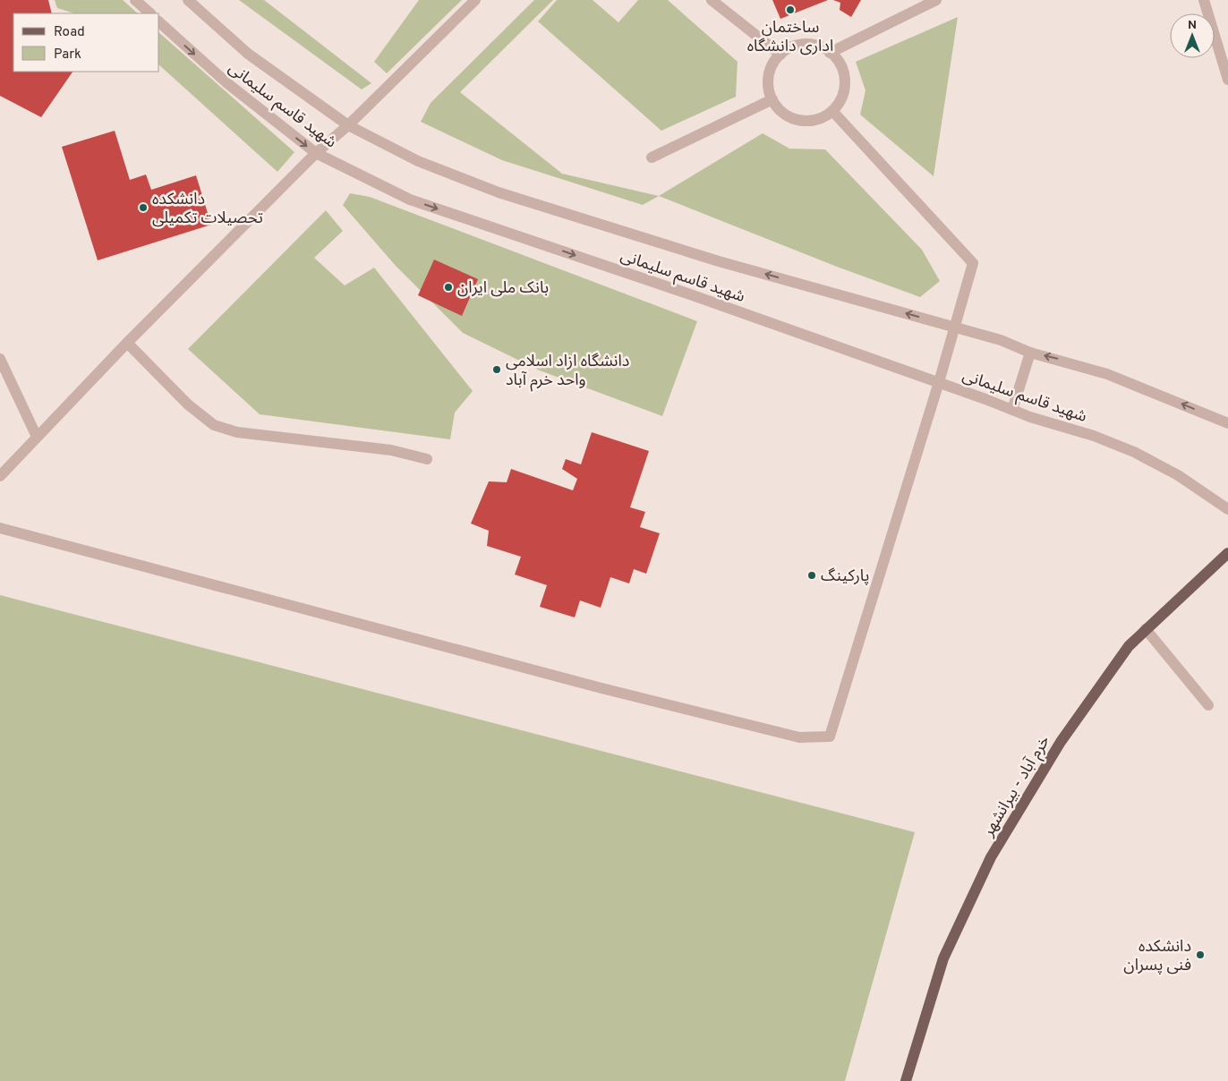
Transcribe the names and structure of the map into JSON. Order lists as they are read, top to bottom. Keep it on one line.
{"streets":{"main road":["خرم آباد - بیرانشهر"],"street":["شهید قاسم سلیمانی"]},"places":["ساختمان اداری دانشگاه","دانشکده تحصیلات تکمیلی","بانک ملی ایران","دانشگاه ازاد اسلامی واحد خرم آباد","پارکینگ","دانشکده فنی پسران"],"legend":["Road","Park"],"north":"top"}
